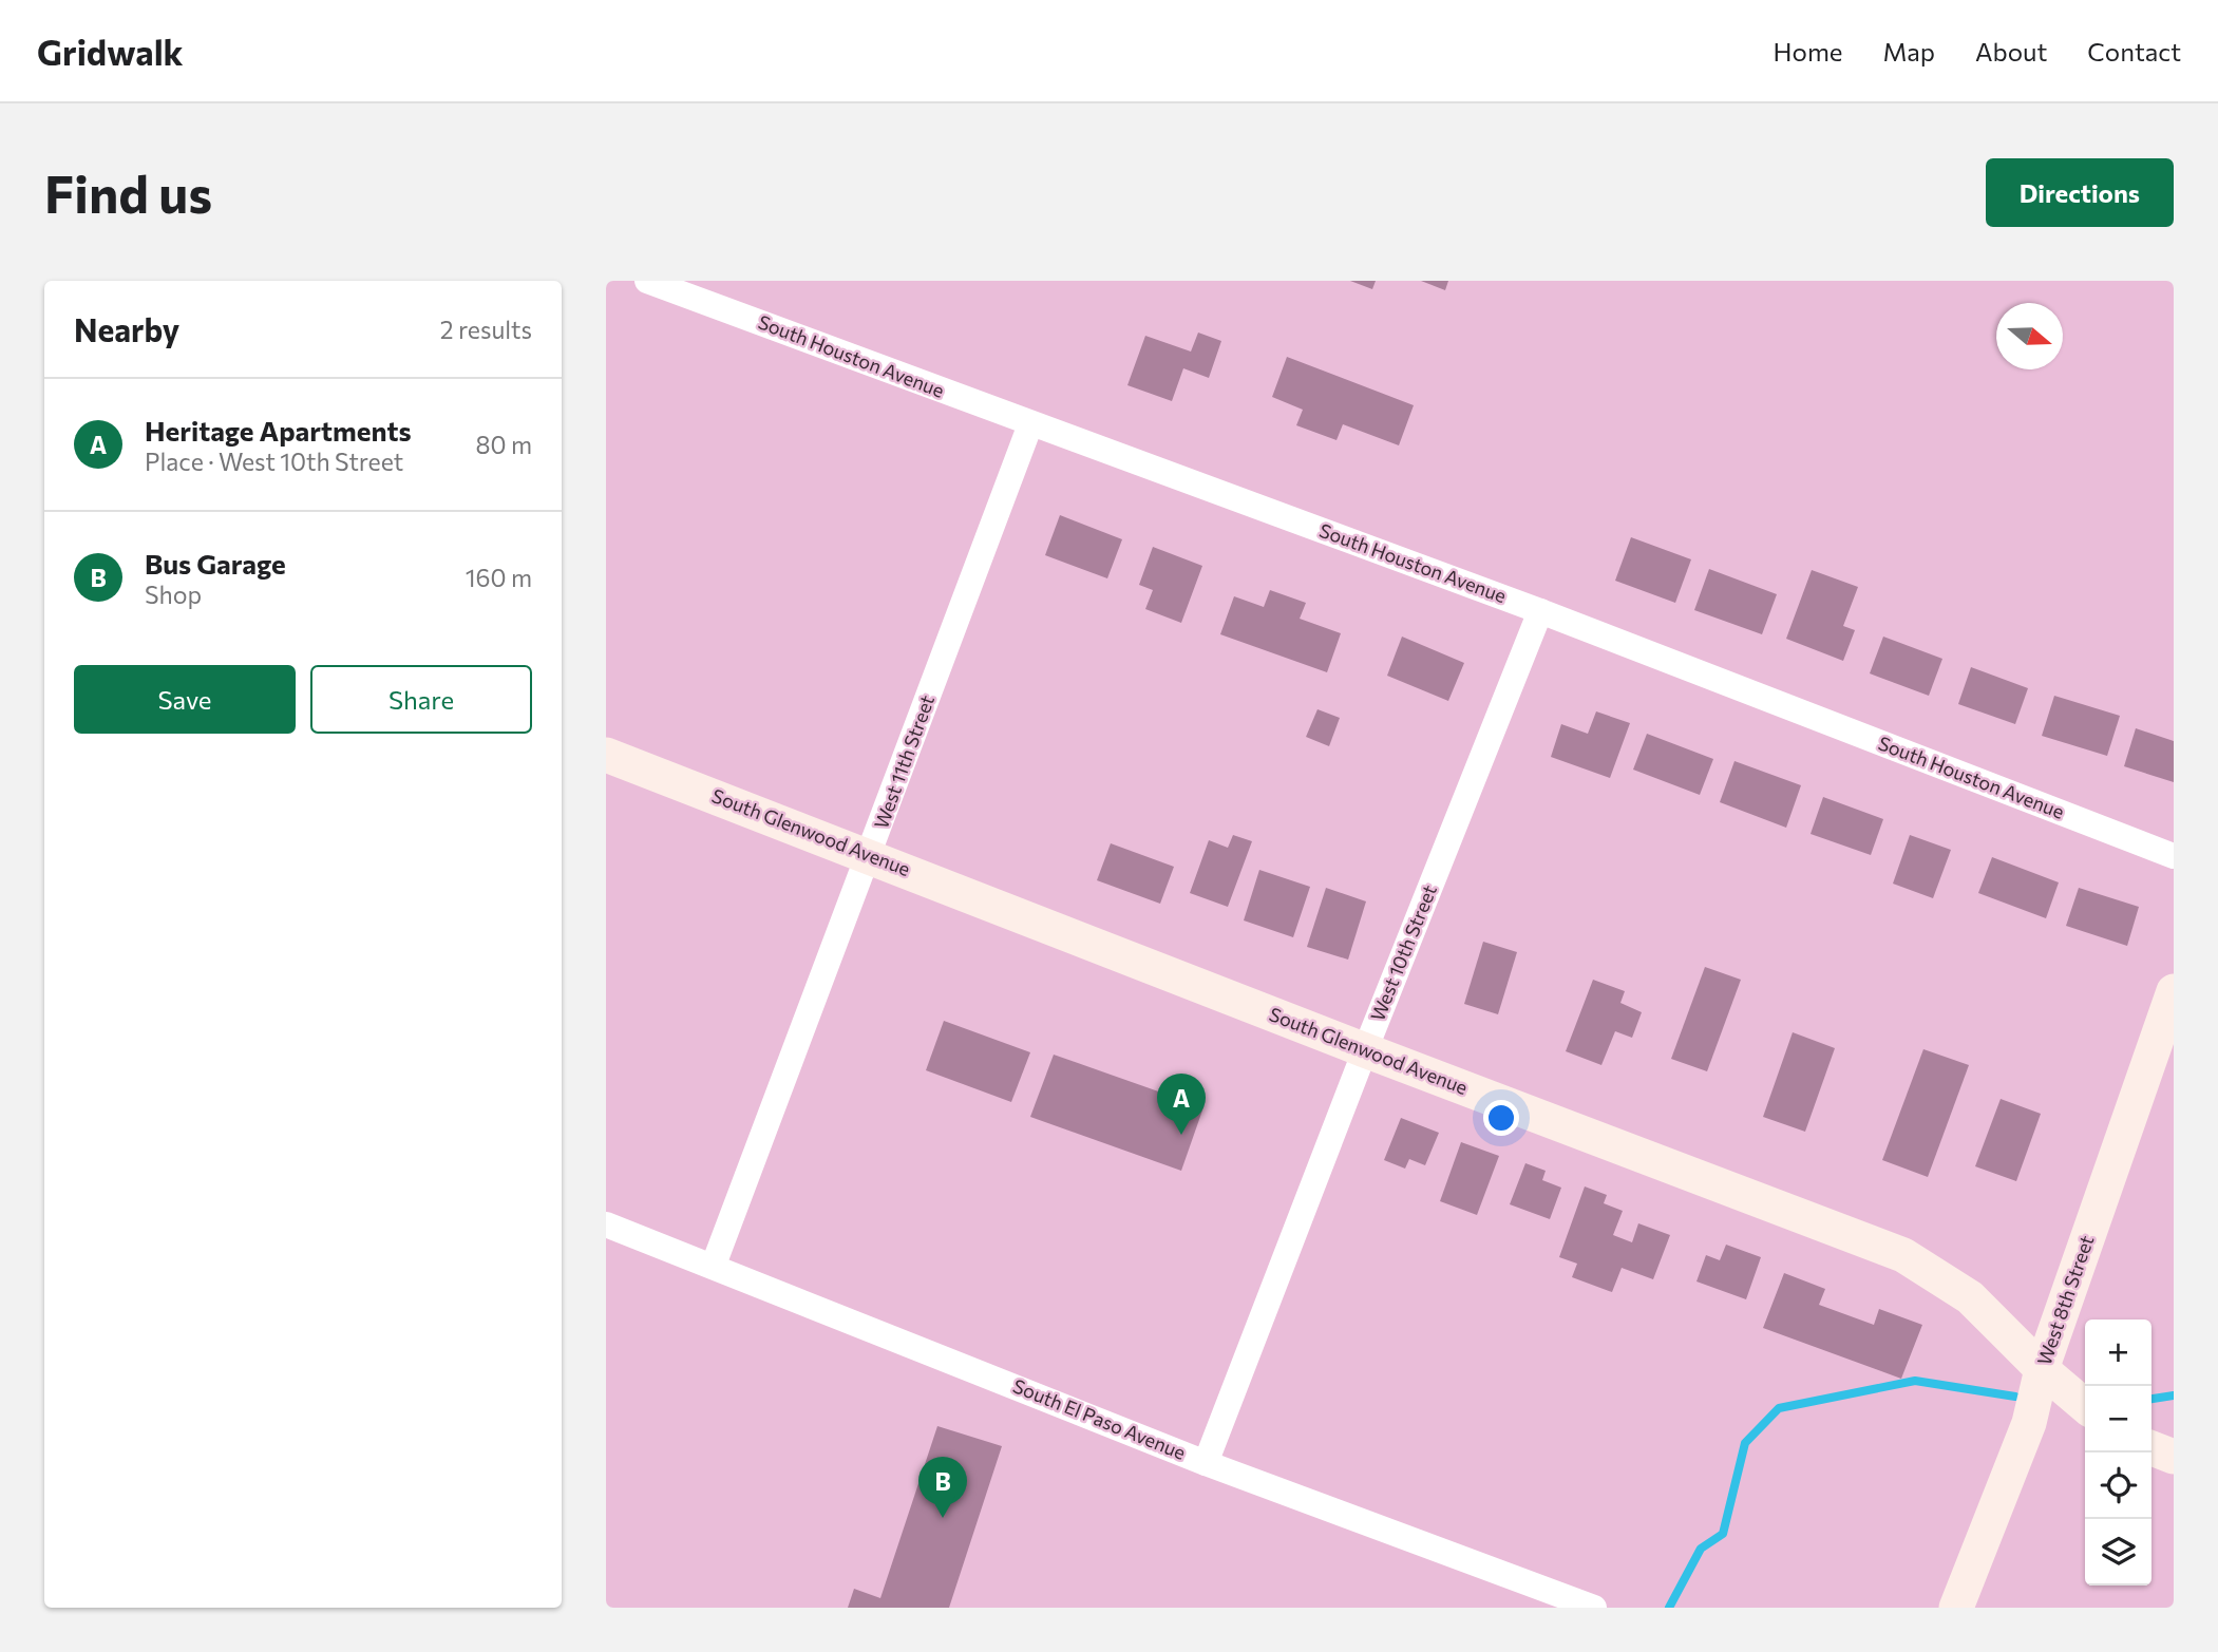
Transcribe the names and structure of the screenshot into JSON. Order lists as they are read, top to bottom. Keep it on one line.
{"streets":{"street":["South Houston Avenue","West 11th Street","South Glenwood Avenue","West 10th Street","West 8th Street","South El Paso Avenue"]},"crossings":[["South Houston Avenue","West 11th Street"],["South Houston Avenue","West 10th Street"],["West 11th Street","South Glenwood Avenue"],["West 11th Street","South El Paso Avenue"],["South Glenwood Avenue","West 10th Street"],["South Glenwood Avenue","West 8th Street"],["West 10th Street","South El Paso Avenue"]],"north":"right","page":{"header":"Gridwalk","nav":["Home","Map","About","Contact"],"buttons":["Directions",["Save","Share"]],"title":"Find us","heading":["Nearby","2 results"],"list":[{"mark":"A","name":"Heritage Apartments","note":"Place · West 10th Street","value":"80 m"},{"mark":"B","name":"Bus Garage","note":"Shop","value":"160 m"}],"pins":["A","B"],"map_buttons":["+","−"]}}
